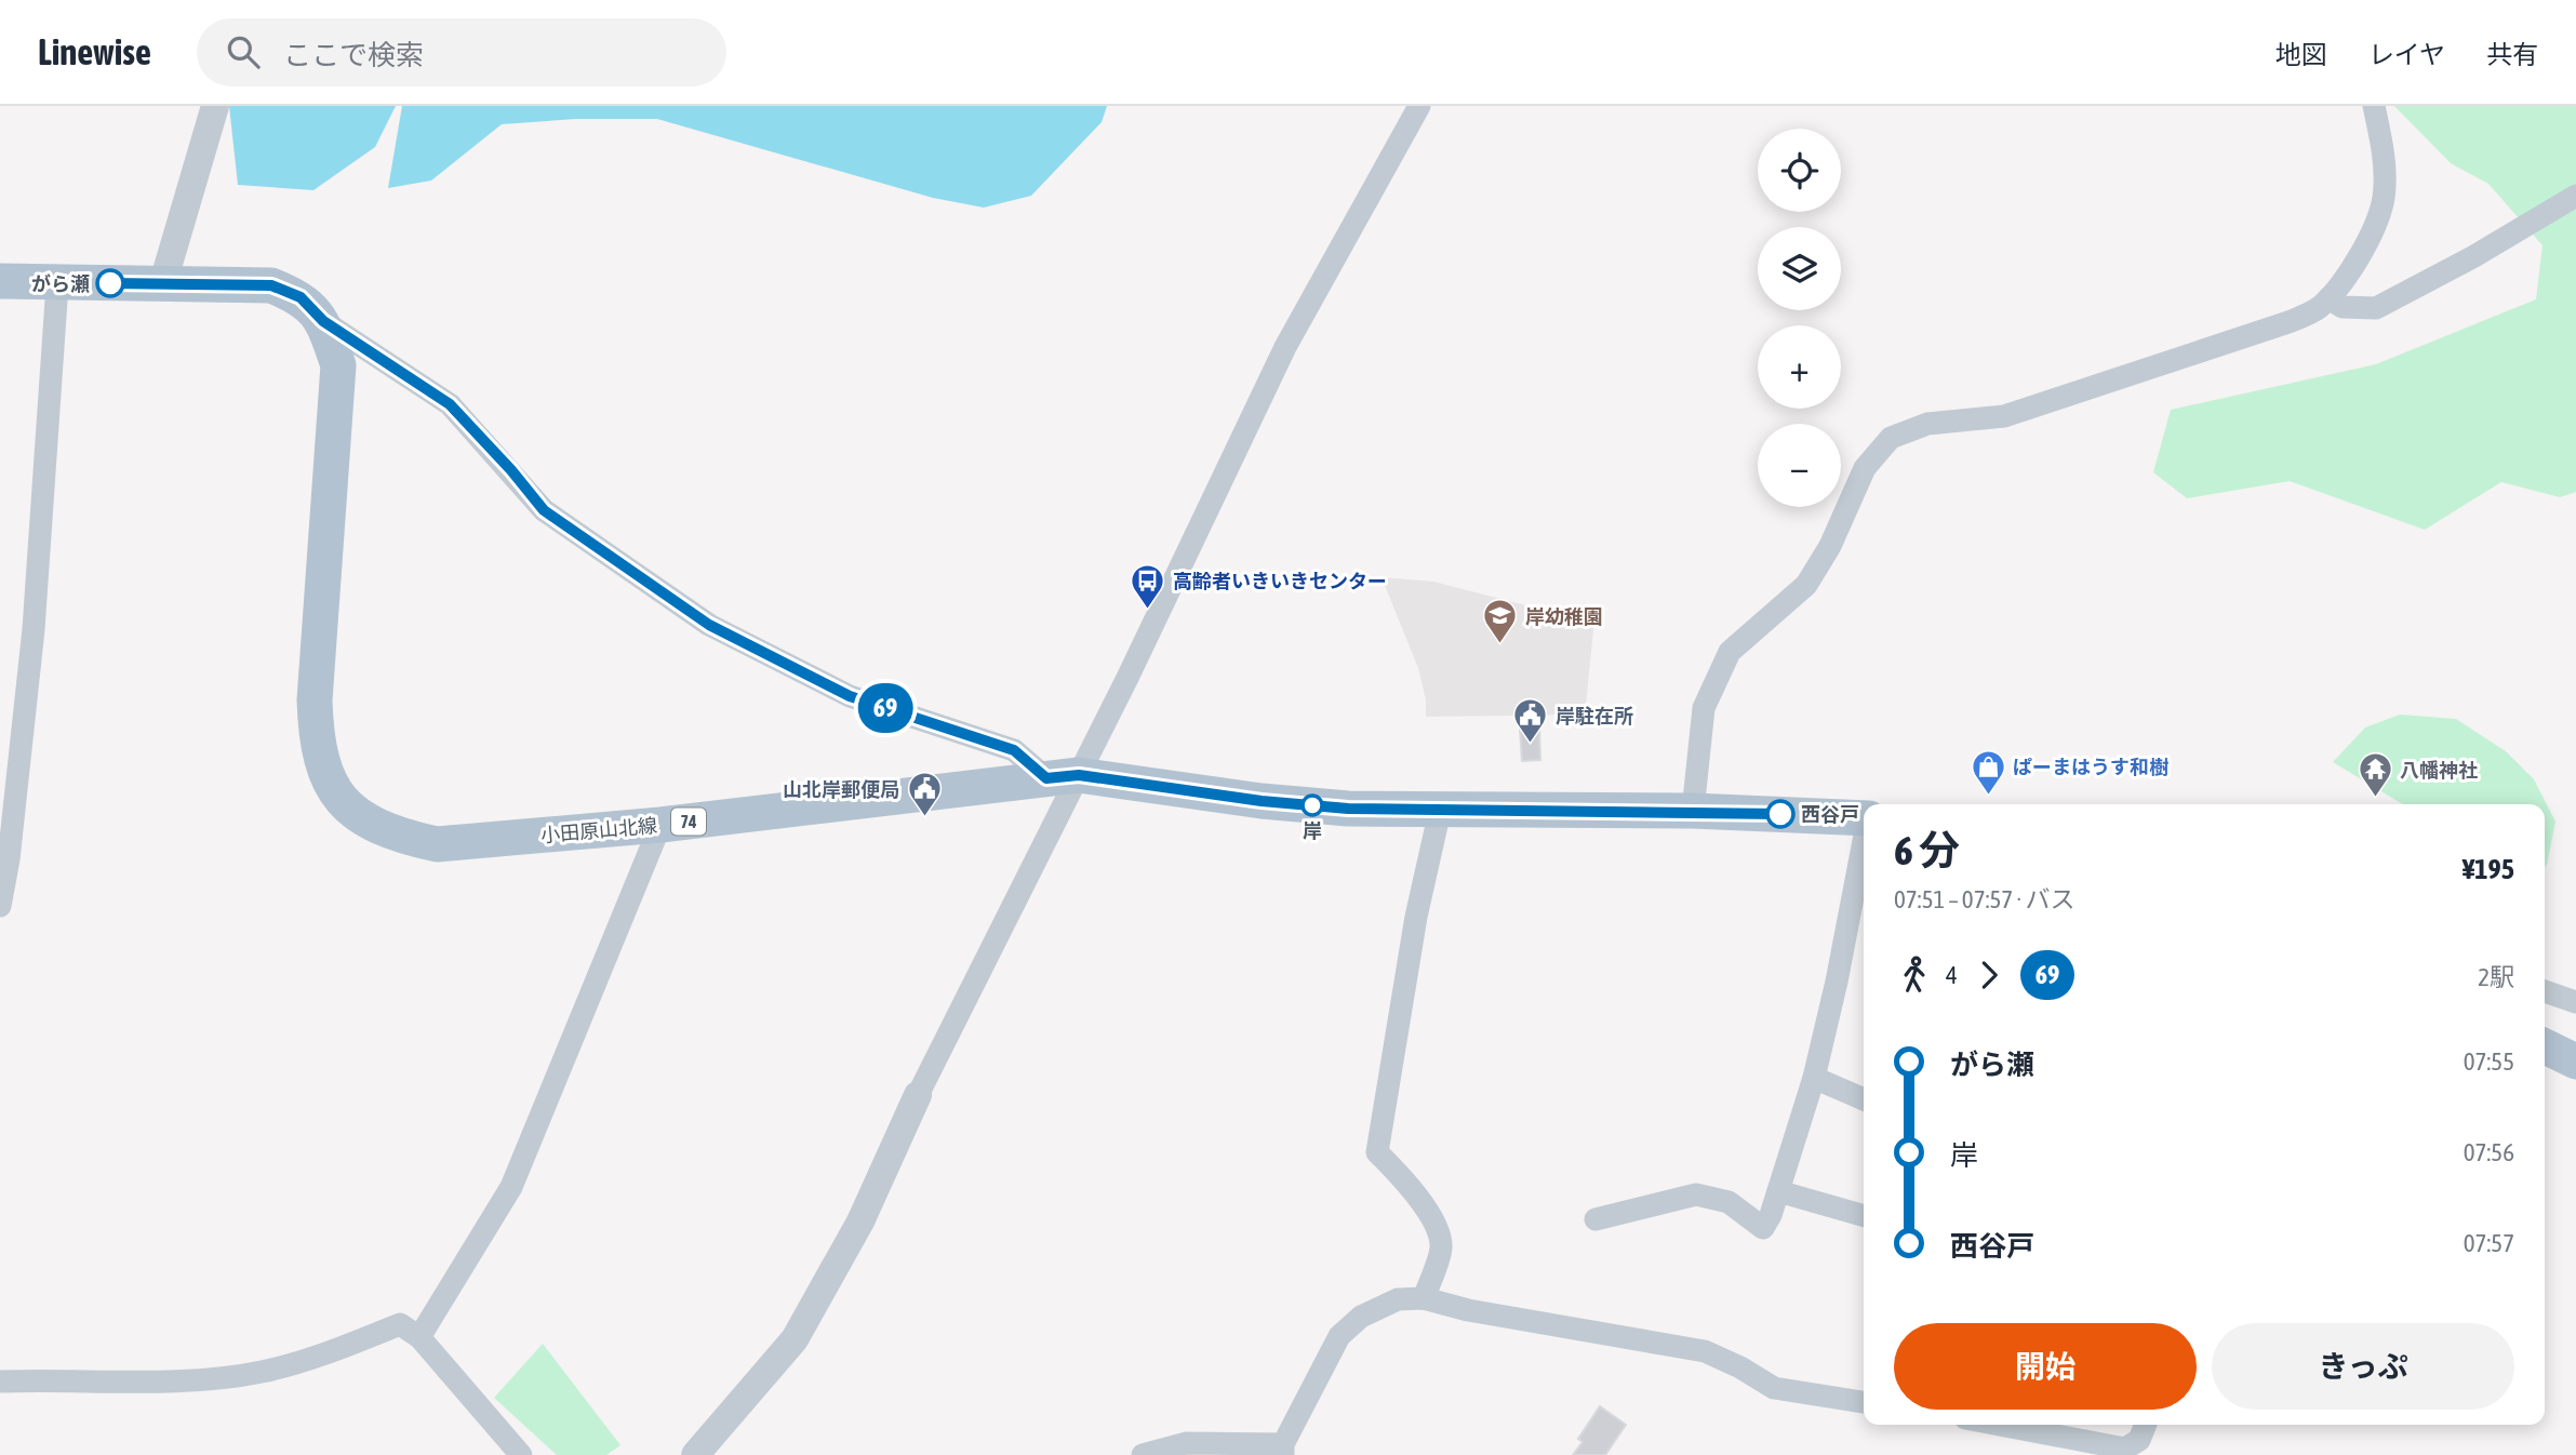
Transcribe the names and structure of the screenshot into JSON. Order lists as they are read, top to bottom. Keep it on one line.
{"streets":{"main road":["74","小田原山北線"]},"places":{"other":["がら瀬","岸","西谷戸"],"bus stop":["高齢者いきいきセンター"],"school or university":["岸幼稚園"],"public building":["岸駐在所","山北岸郵便局"],"shop":["ぱーまはうす和樹"],"temple":["八幡神社"]},"lines":["bus line 69"],"page":{"header":"Linewise","search":"ここで検索","nav":["地図","レイヤ","共有"],"on_map":"69","map_buttons":["+","−"],"heading":["6 分","07:51 – 07:57 · バス","¥195"],"legs":["4","69","2駅"],"list":[{"name":"がら瀬","value":"07:55"},{"name":"岸","value":"07:56"},{"name":"西谷戸","value":"07:57"}],"buttons":["開始","きっぷ"]}}
